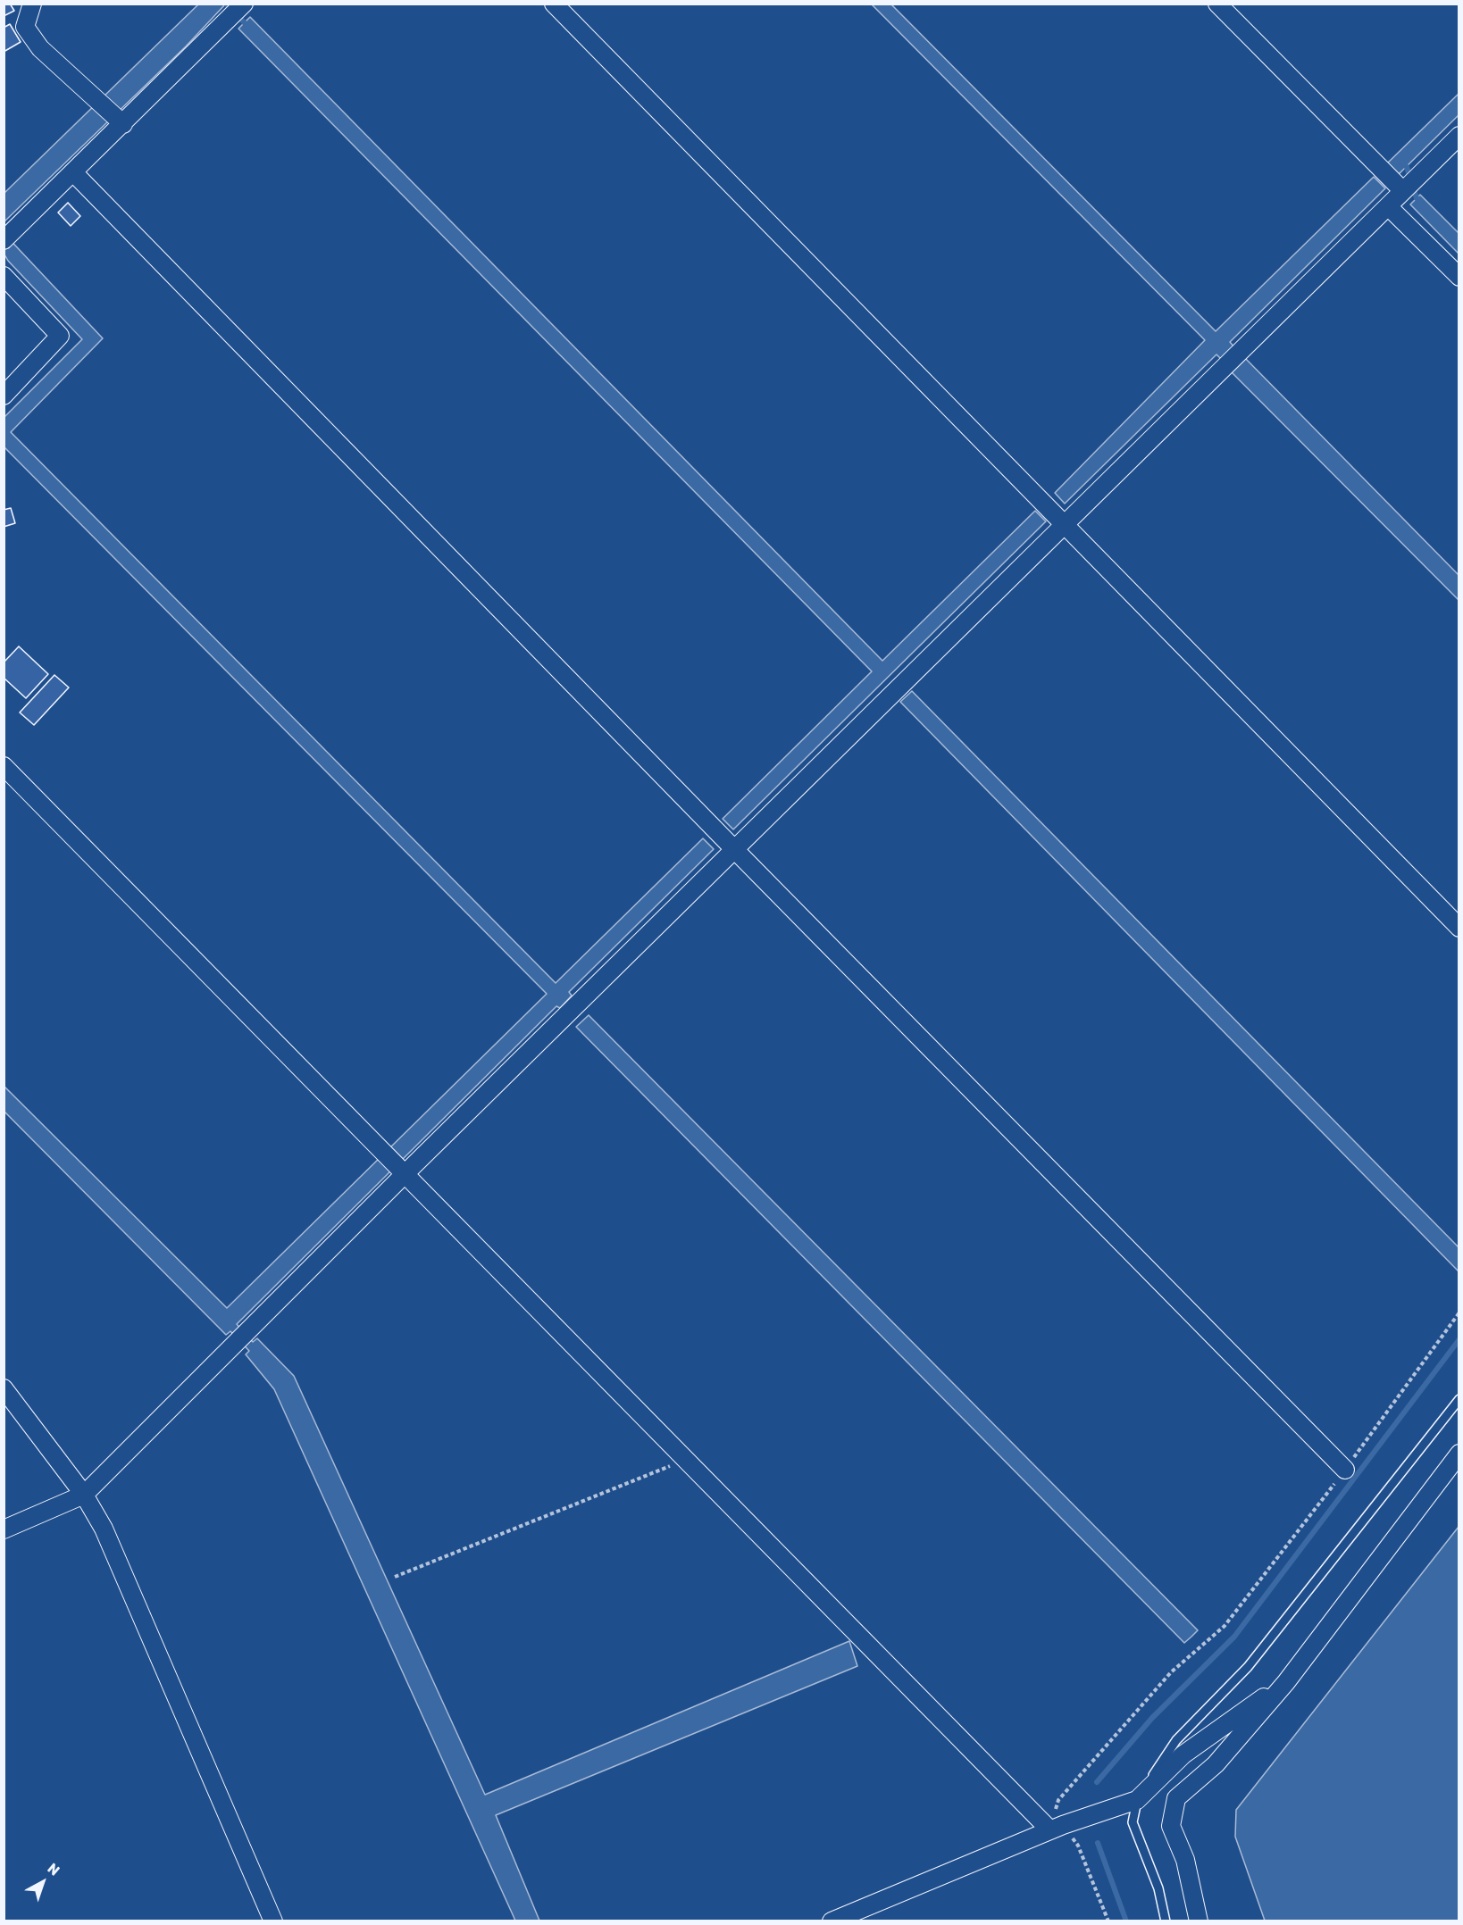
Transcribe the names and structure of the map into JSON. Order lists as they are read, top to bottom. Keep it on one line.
{"north":"top right"}
